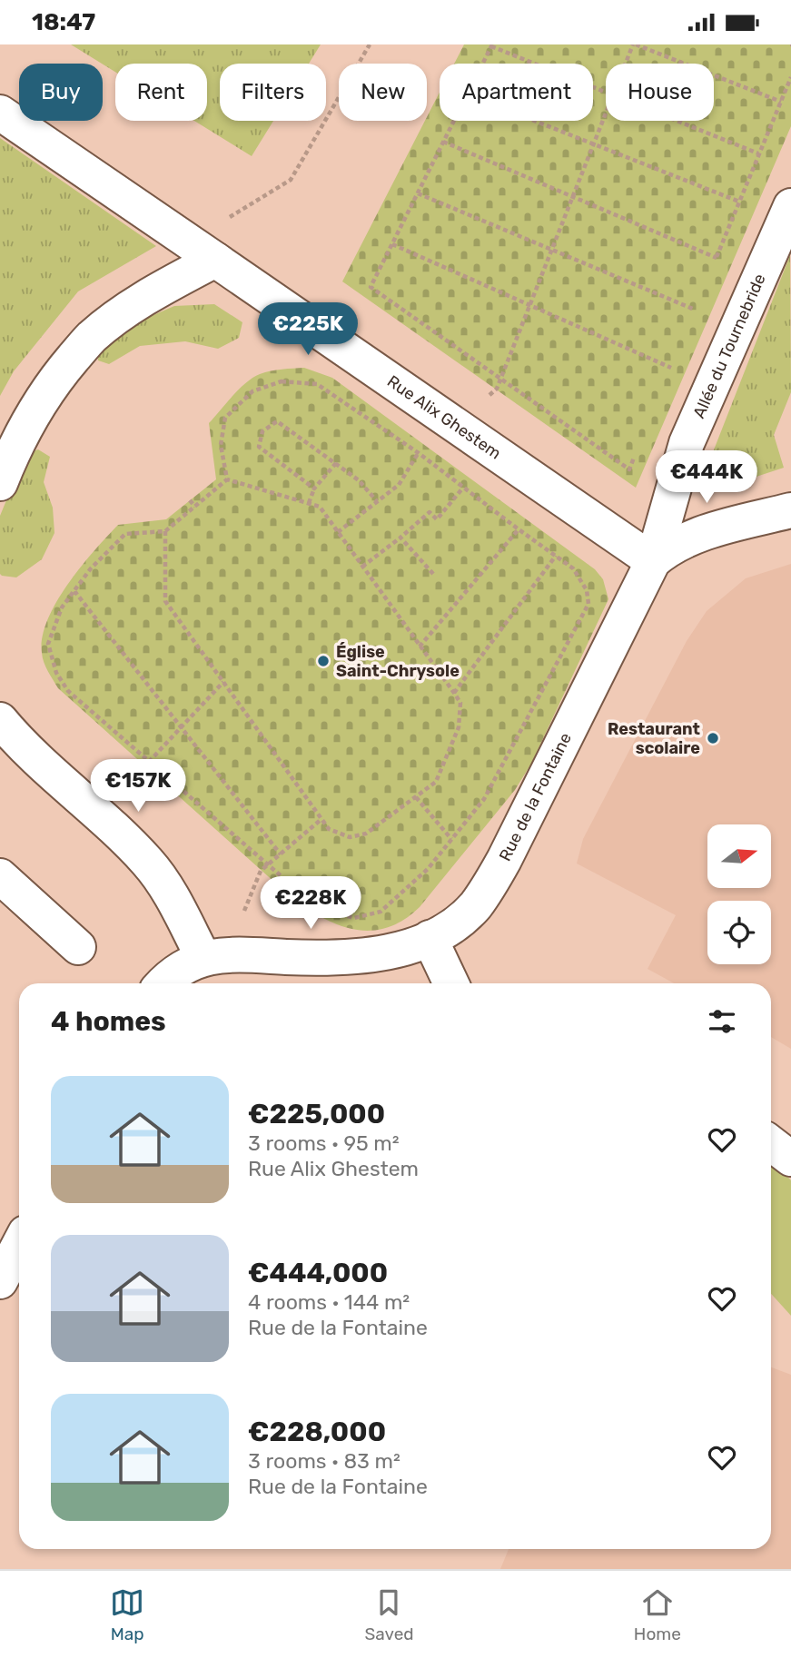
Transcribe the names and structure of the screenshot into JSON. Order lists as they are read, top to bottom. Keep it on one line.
{"streets":{"street":["Allée du Tournebride","Rue Alix Ghestem","Rue de la Fontaine"]},"crossings":[["Allée du Tournebride","Rue Alix Ghestem"],["Allée du Tournebride","Rue de la Fontaine"],["Rue Alix Ghestem","Rue de la Fontaine"]],"places":["Église Saint-Chrysole","Restaurant scolaire"],"north":"right","page":{"status":"18:47","chip":["Buy","Rent","Filters","New","Apartment","House"],"price":["€225K","€444K","€157K","€228K"],"heading":"4 homes","list":[{"name":"€225,000","note":"3 rooms · 95 m² · Rue Alix Ghestem"},{"name":"€444,000","note":"4 rooms · 144 m² · Rue de la Fontaine"},{"name":"€228,000","note":"3 rooms · 83 m² · Rue de la Fontaine"}],"tabs":["Map","Saved","Home"]}}
